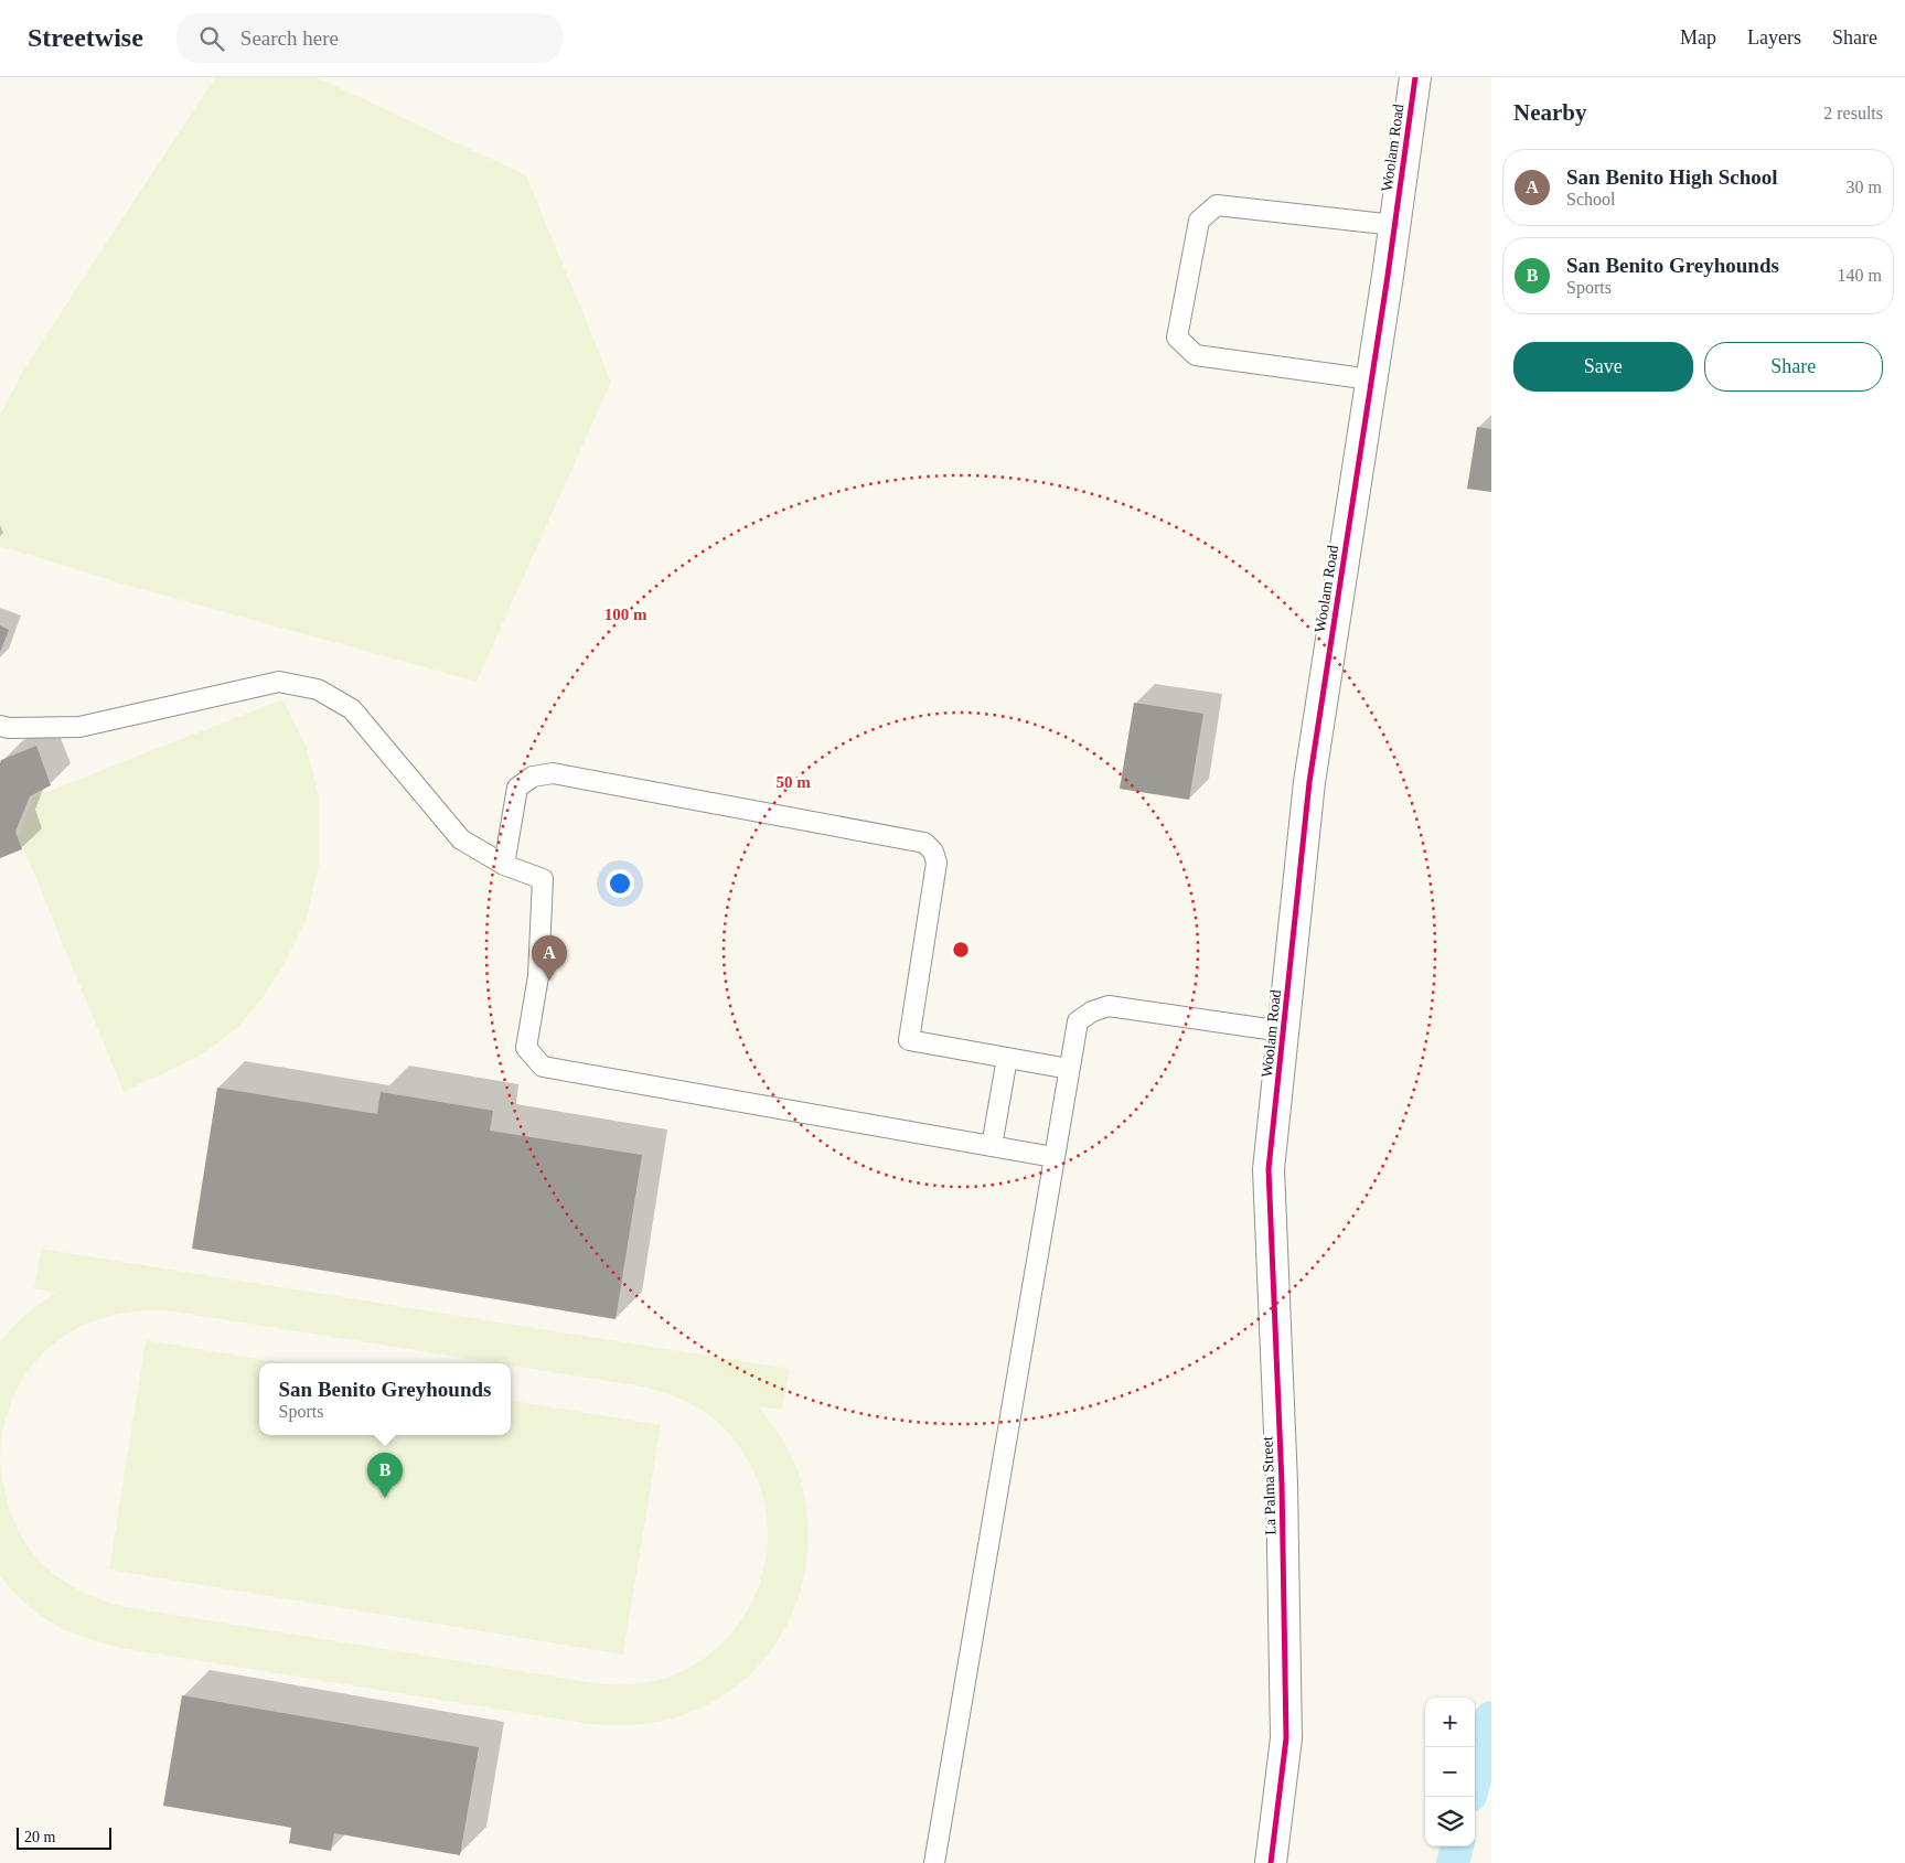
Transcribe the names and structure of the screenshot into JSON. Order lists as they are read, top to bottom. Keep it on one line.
{"streets":{"street":["Woolam Road","La Palma Street"]},"crossings":[["Woolam Road","La Palma Street"]],"scale_bar":"20 m","page":{"header":"Streetwise","search":"Search here","nav":["Map","Layers","Share"],"heading":["Nearby","2 results"],"list":[{"mark":"A","name":"San Benito High School","note":"School","value":"30 m"},{"mark":"B","name":"San Benito Greyhounds","note":"Sports","value":"140 m"}],"buttons":["Save","Share"],"pins":["A","B"],"popup":["San Benito Greyhounds","Sports"],"map_buttons":["+","−"],"scale":"20 m"},"rings":["100 m","50 m"]}
